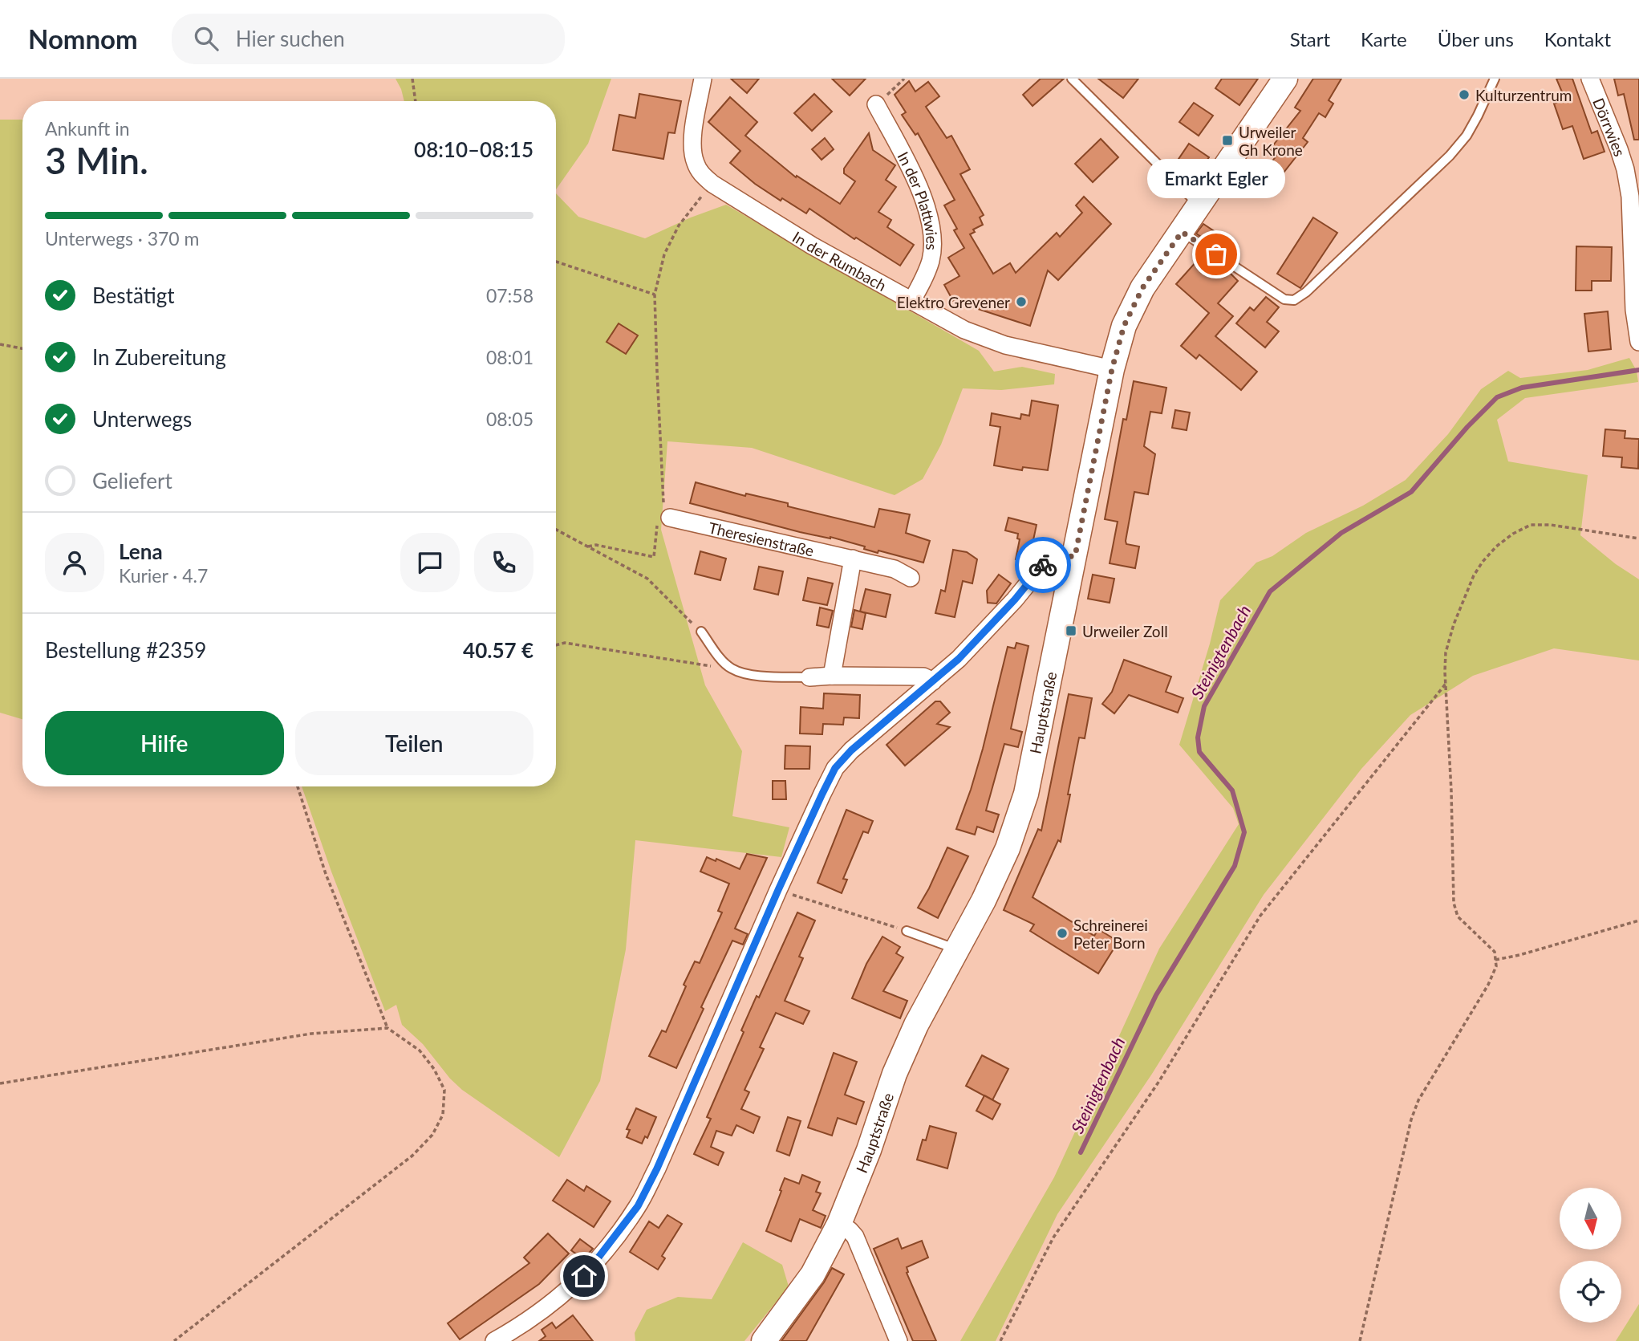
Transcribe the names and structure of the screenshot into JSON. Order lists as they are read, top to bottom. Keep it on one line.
{"streets":{"main road":["Hauptstraße"],"street":["Dörrwies","In der Plattwies","In der Rumbach","Theresienstraße"]},"crossings":[["In der Plattwies","In der Rumbach"],["In der Rumbach","Hauptstraße"]],"water":["Steinigtenbach"],"places":{"other":["Kulturzentrum","Emarkt Egler","Elektro Grevener","Schreinerei Peter Born"],"transit":["Urweiler Gh Krone","Urweiler Zoll"]},"north":"bottom","page":{"header":"Nomnom","search":"Hier suchen","nav":["Start","Karte","Über uns","Kontakt"],"heading":["3 Min.","Ankunft in","08:10–08:15"],"panel":["Lena","Kurier · 4.7","Bestellung #2359","40.57 €"],"bubble":"Emarkt Egler","bar":"Unterwegs · 370 m","list":[["Bestätigt","07:58"],["In Zubereitung","08:01"],["Unterwegs","08:05"],"Geliefert"],"buttons":["Hilfe","Teilen"]}}
